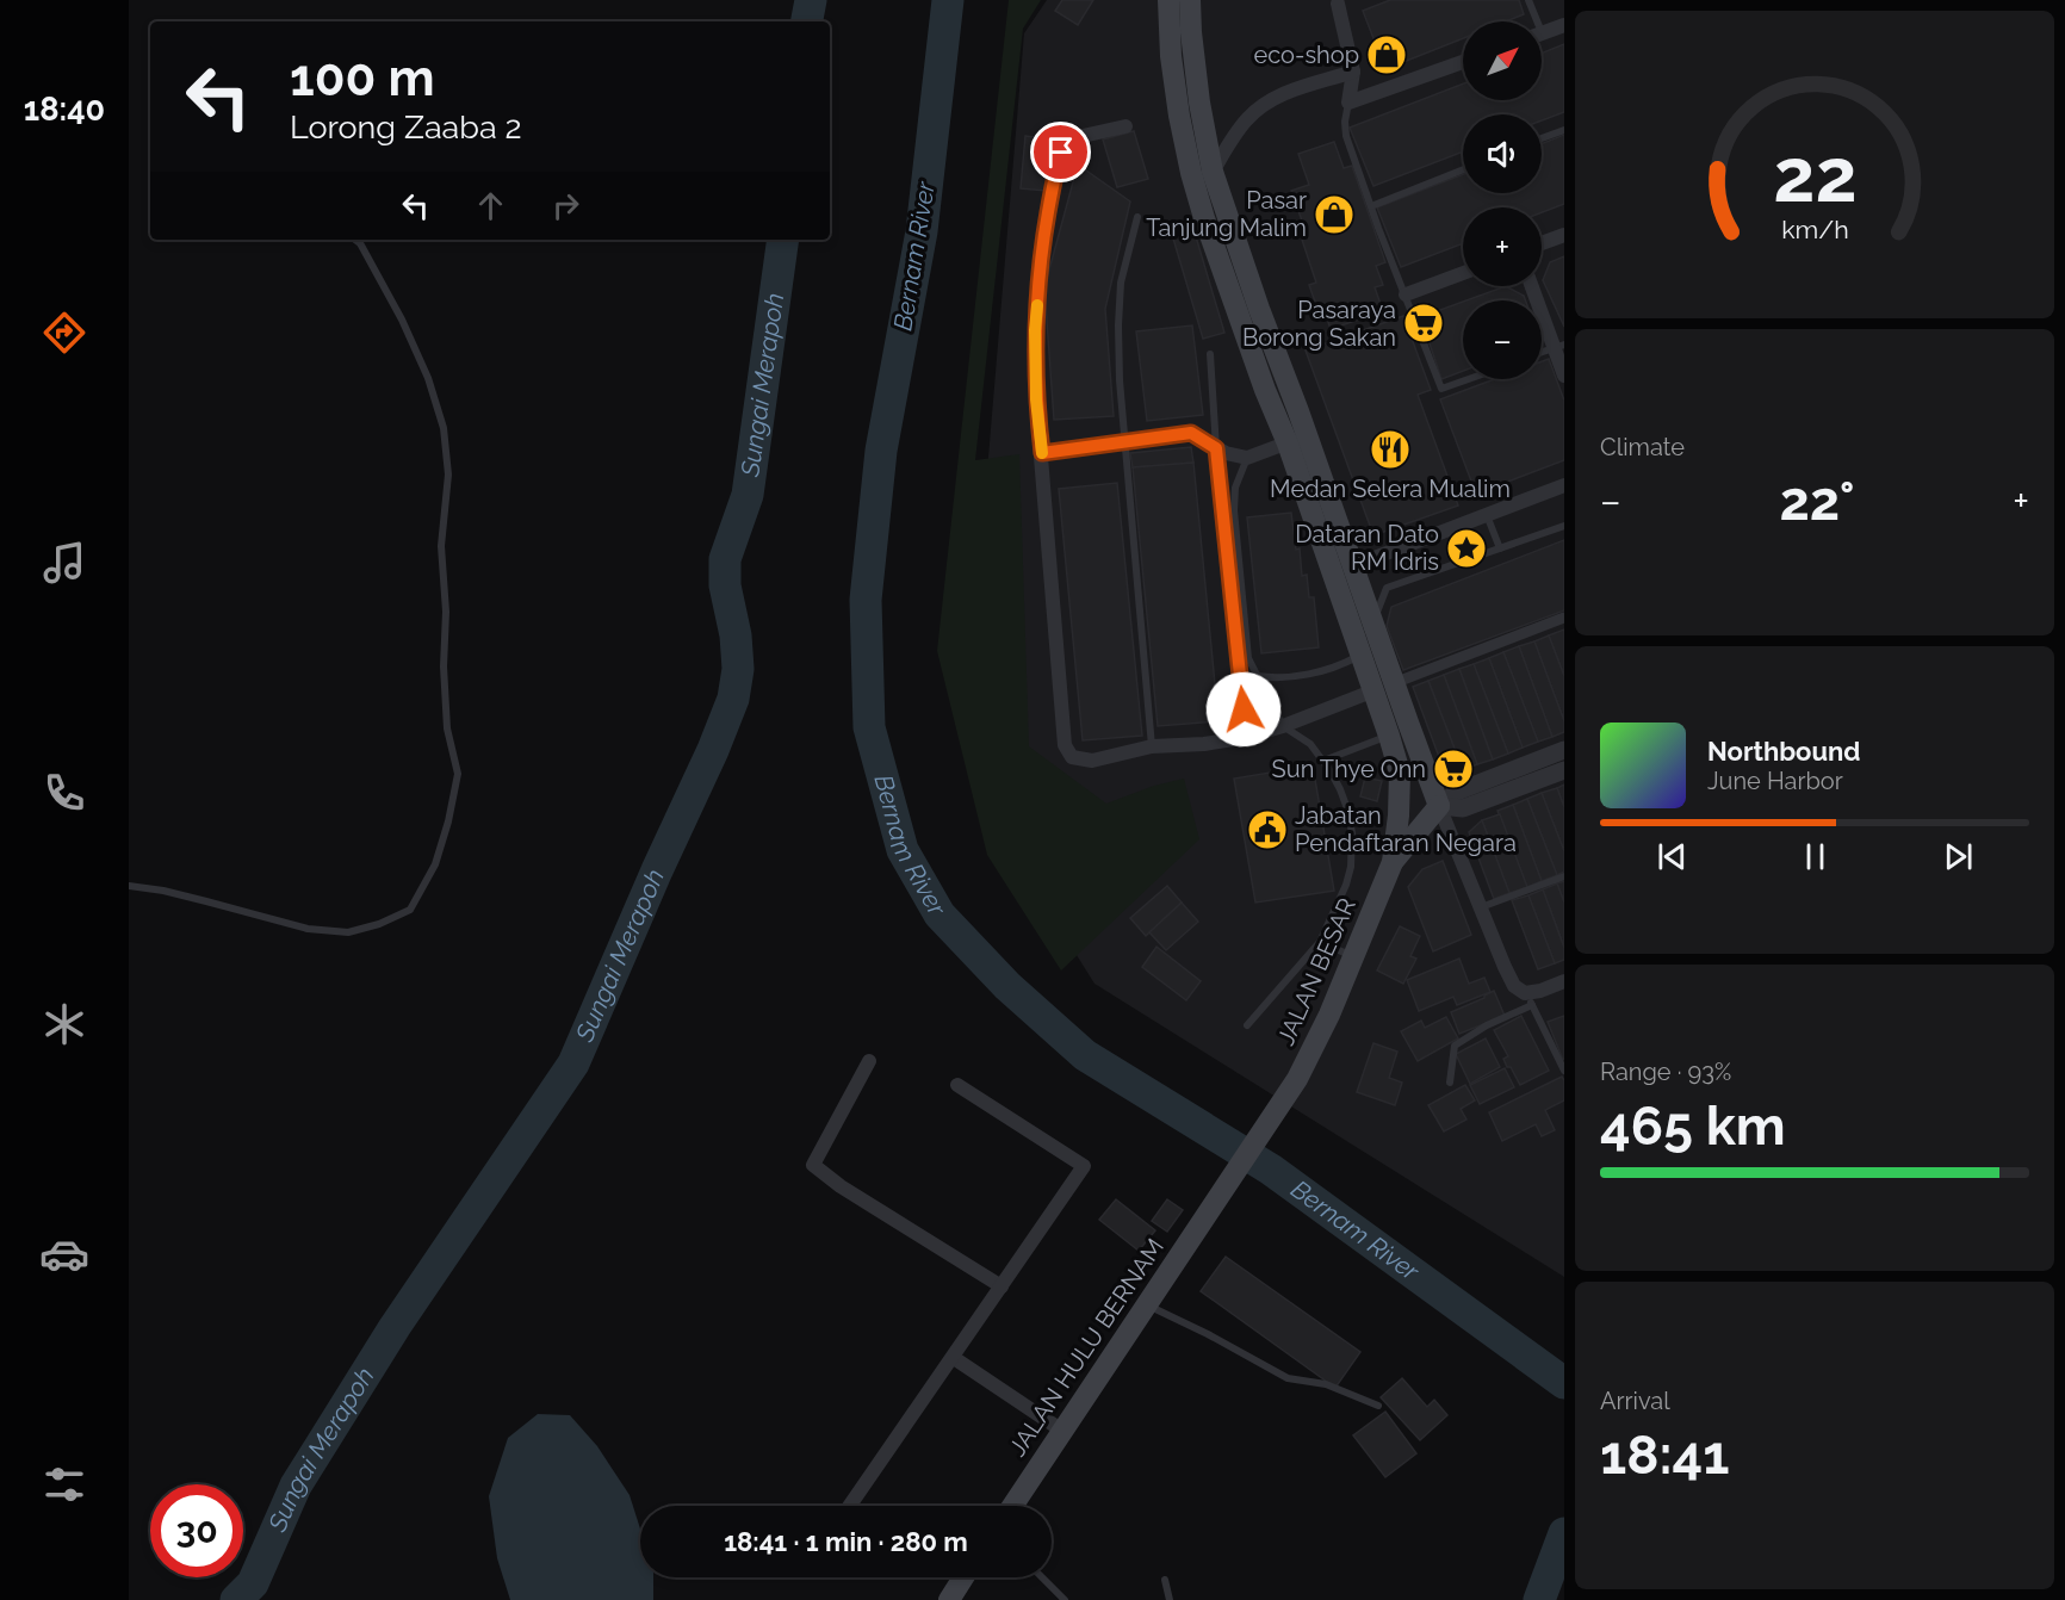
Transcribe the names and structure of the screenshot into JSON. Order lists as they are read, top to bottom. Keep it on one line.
{"streets":{"main road":["JALAN BESAR","JALAN HULU BERNAM"]},"crossings":[["JALAN BESAR","JALAN HULU BERNAM"]],"water":["Bernam River","Sungai Merapoh"],"places":{"shop":["eco-shop","Pasar Tanjung Malim"],"supermarket":["Pasaraya Borong Sakan","Sun Thye Onn"],"restaurant":["Medan Selera Mualim"],"place":["Dataran Dato RM Idris"],"public building":["Jabatan Pendaftaran Negara"]},"north":"top right","page":{"tabs":"18:40","map_buttons":["+","−"],"turn":["100 m","Lorong Zaaba 2"],"tile":["Climate",["Range · 93%","465 km"],["Arrival","18:41"]],"heat":["−","22°","+"],"song":["Northbound","June Harbor"],"limit":"30","trip":"18:41 · 1 min · 280 m","gauge":["22","km/h"]}}
